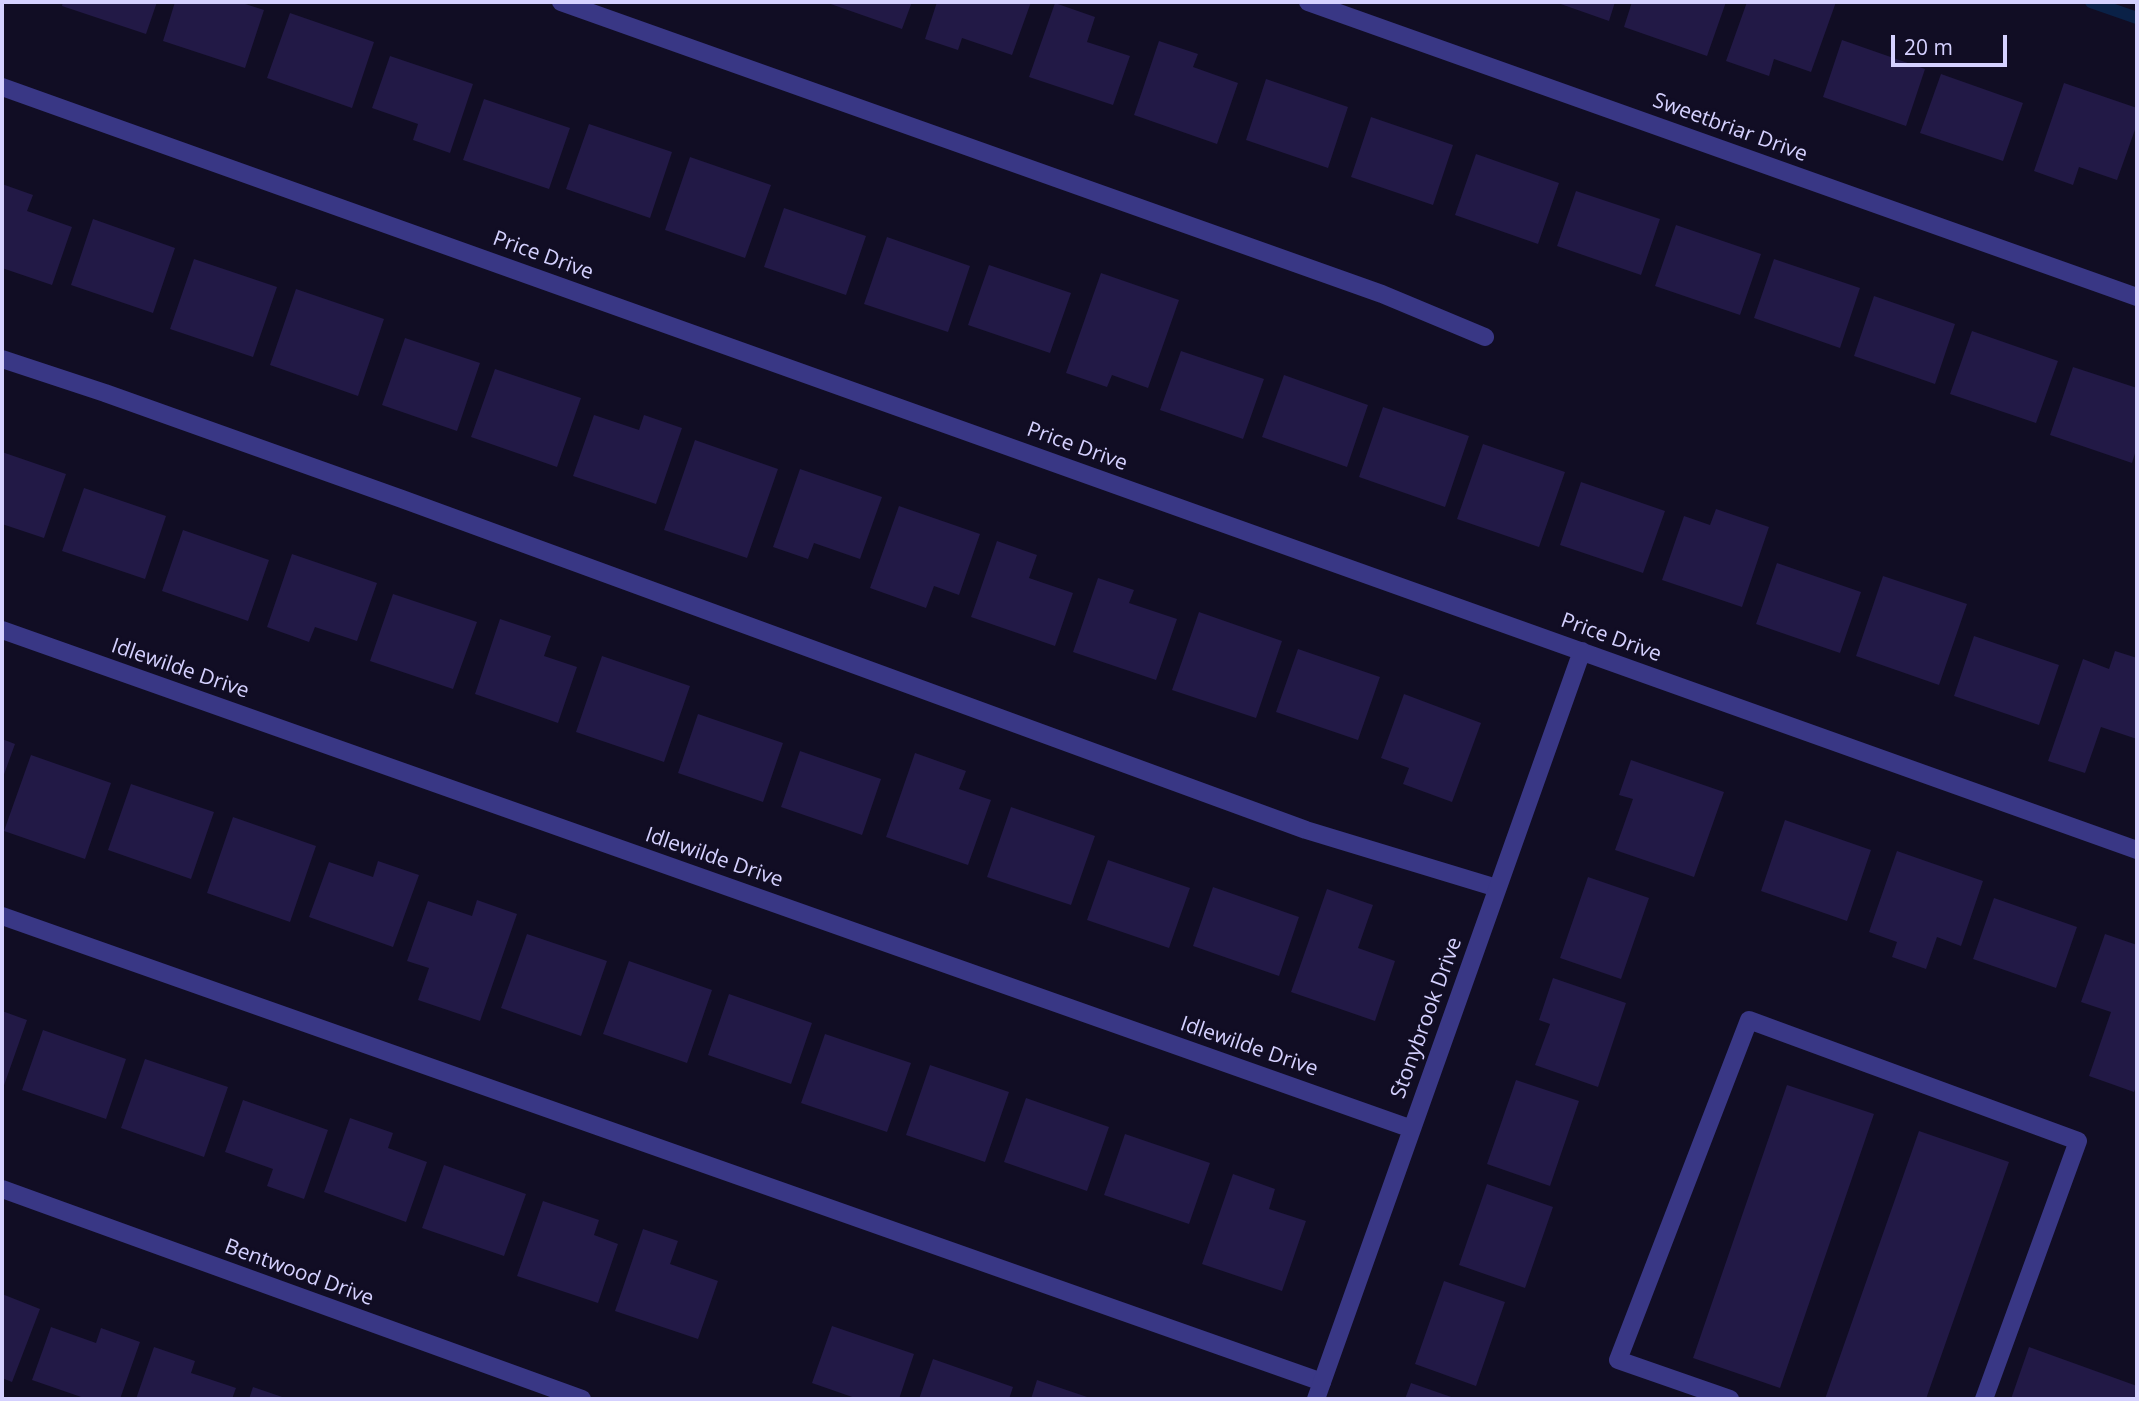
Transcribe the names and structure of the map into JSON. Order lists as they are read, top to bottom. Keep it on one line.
{"streets":{"street":["Sweetbriar Drive","Price Drive","Idlewilde Drive","Stonybrook Drive","Bentwood Drive"]},"crossings":[["Price Drive","Stonybrook Drive"],["Idlewilde Drive","Stonybrook Drive"]],"scale_bar":"20 m"}
